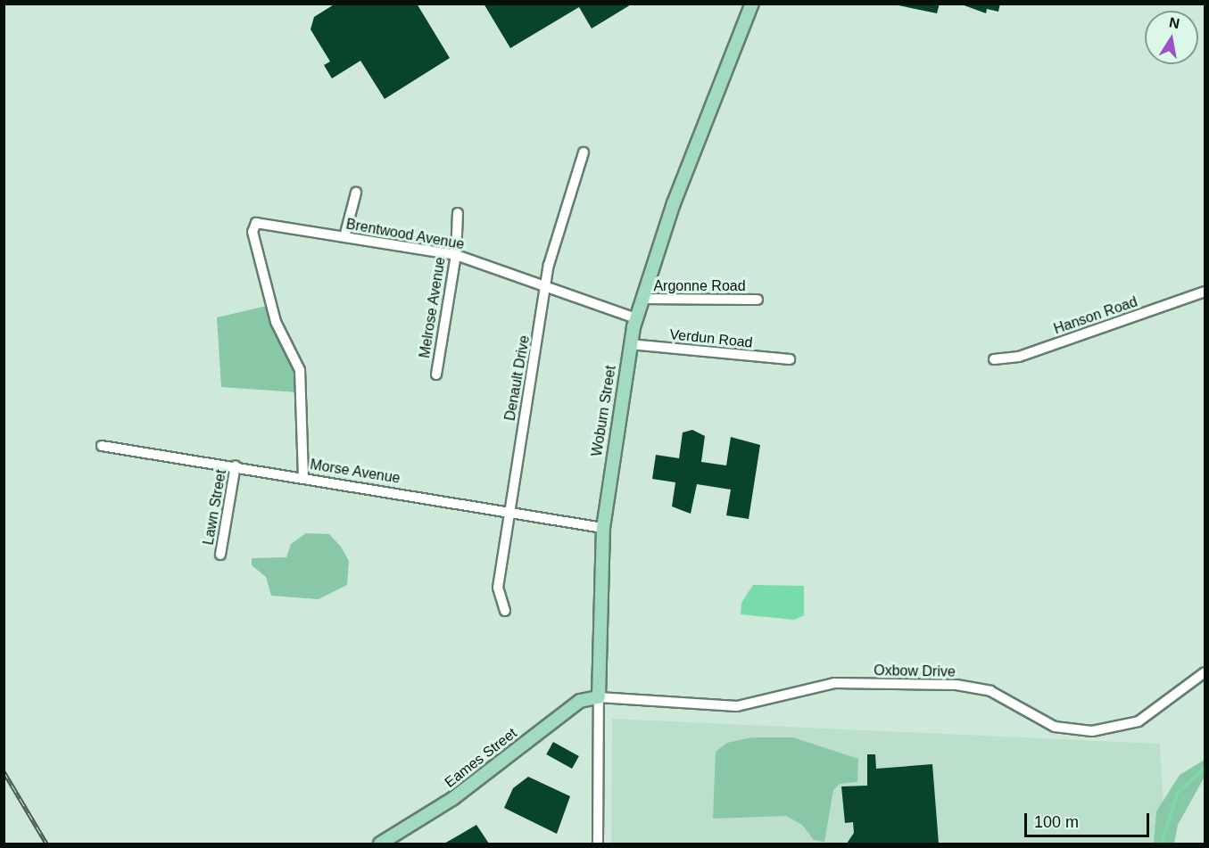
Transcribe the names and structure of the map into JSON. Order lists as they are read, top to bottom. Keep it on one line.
{"streets":{"main road":["Woburn Street","Eames Street"],"street":["Brentwood Avenue","Argonne Road","Melrose Avenue","Hanson Road","Verdun Road","Denault Drive","Morse Avenue","Lawn Street","Oxbow Drive"]},"crossings":[["Brentwood Avenue","Melrose Avenue"],["Brentwood Avenue","Denault Drive"],["Brentwood Avenue","Woburn Street"],["Brentwood Avenue","Morse Avenue"],["Argonne Road","Woburn Street"],["Verdun Road","Woburn Street"],["Denault Drive","Morse Avenue"],["Woburn Street","Morse Avenue"],["Woburn Street","Oxbow Drive"],["Woburn Street","Eames Street"],["Morse Avenue","Lawn Street"],["Oxbow Drive","Eames Street"]],"scale_bar":"100 m","north":"top"}
